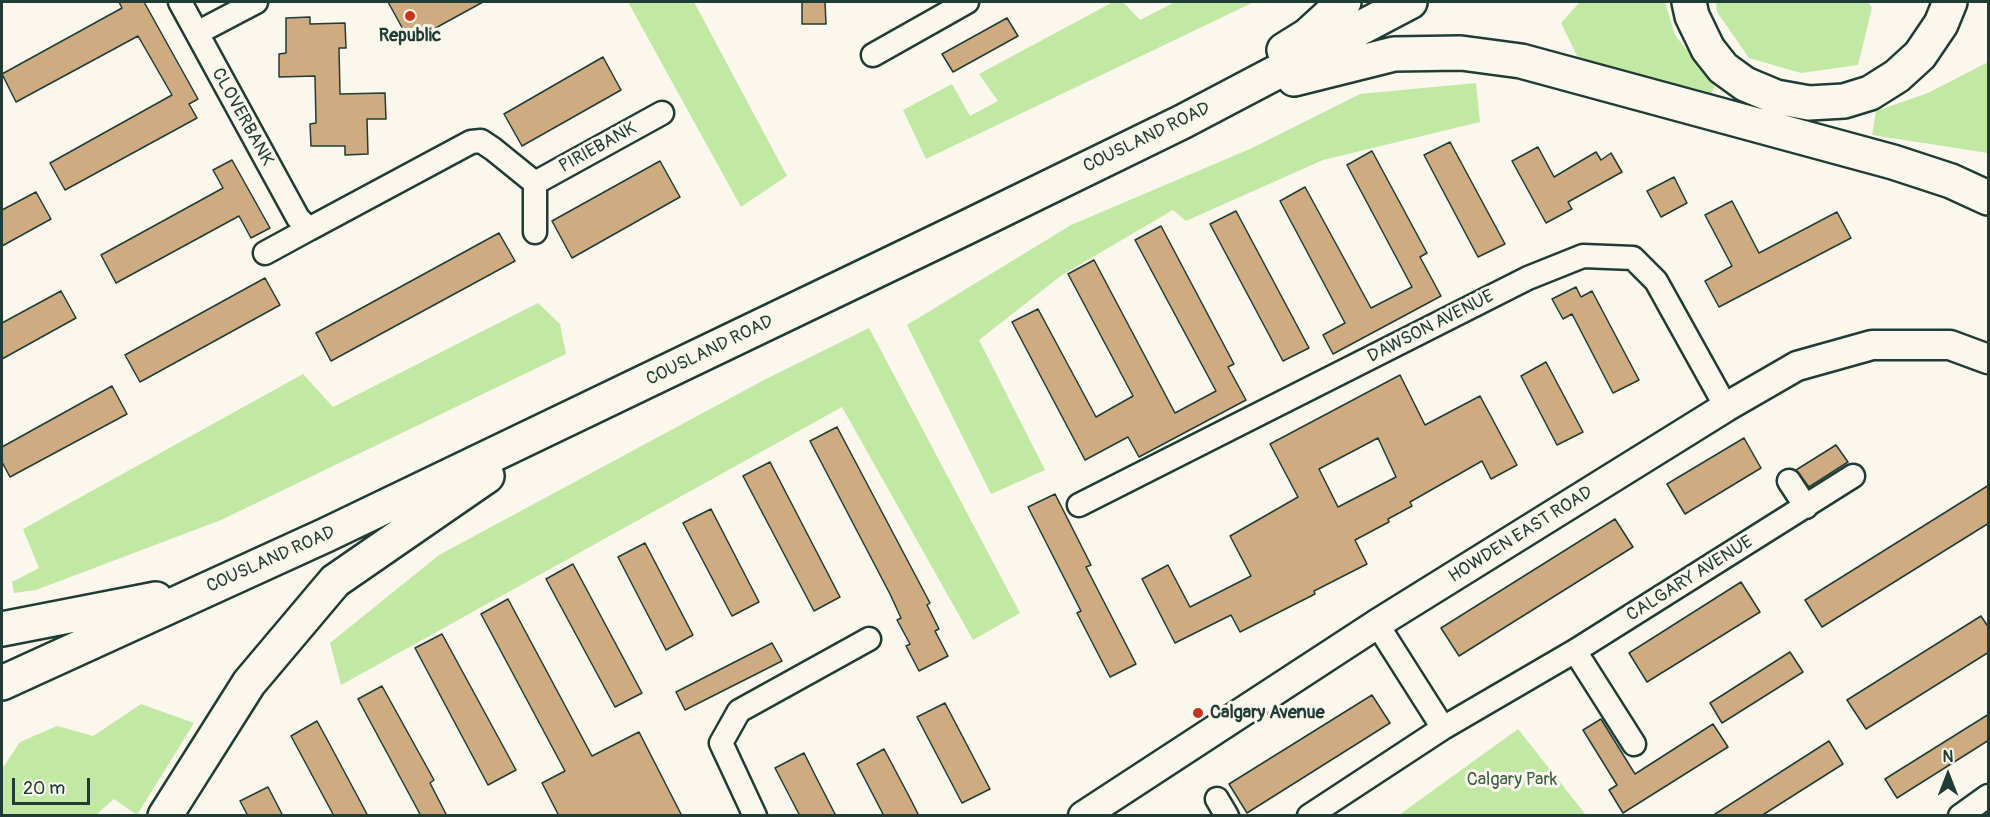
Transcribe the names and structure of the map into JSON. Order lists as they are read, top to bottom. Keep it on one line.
{"streets":{"main road":["COUSLAND ROAD"],"street":["CLOVERBANK","PIRIEBANK","DAWSON AVENUE","HOWDEN EAST ROAD","CALGARY AVENUE"]},"crossings":[["DAWSON AVENUE","HOWDEN EAST ROAD"]],"parks":["Calgary Park"],"places":["Republic","Calgary Avenue"],"scale_bar":"20 m","north":"top"}
